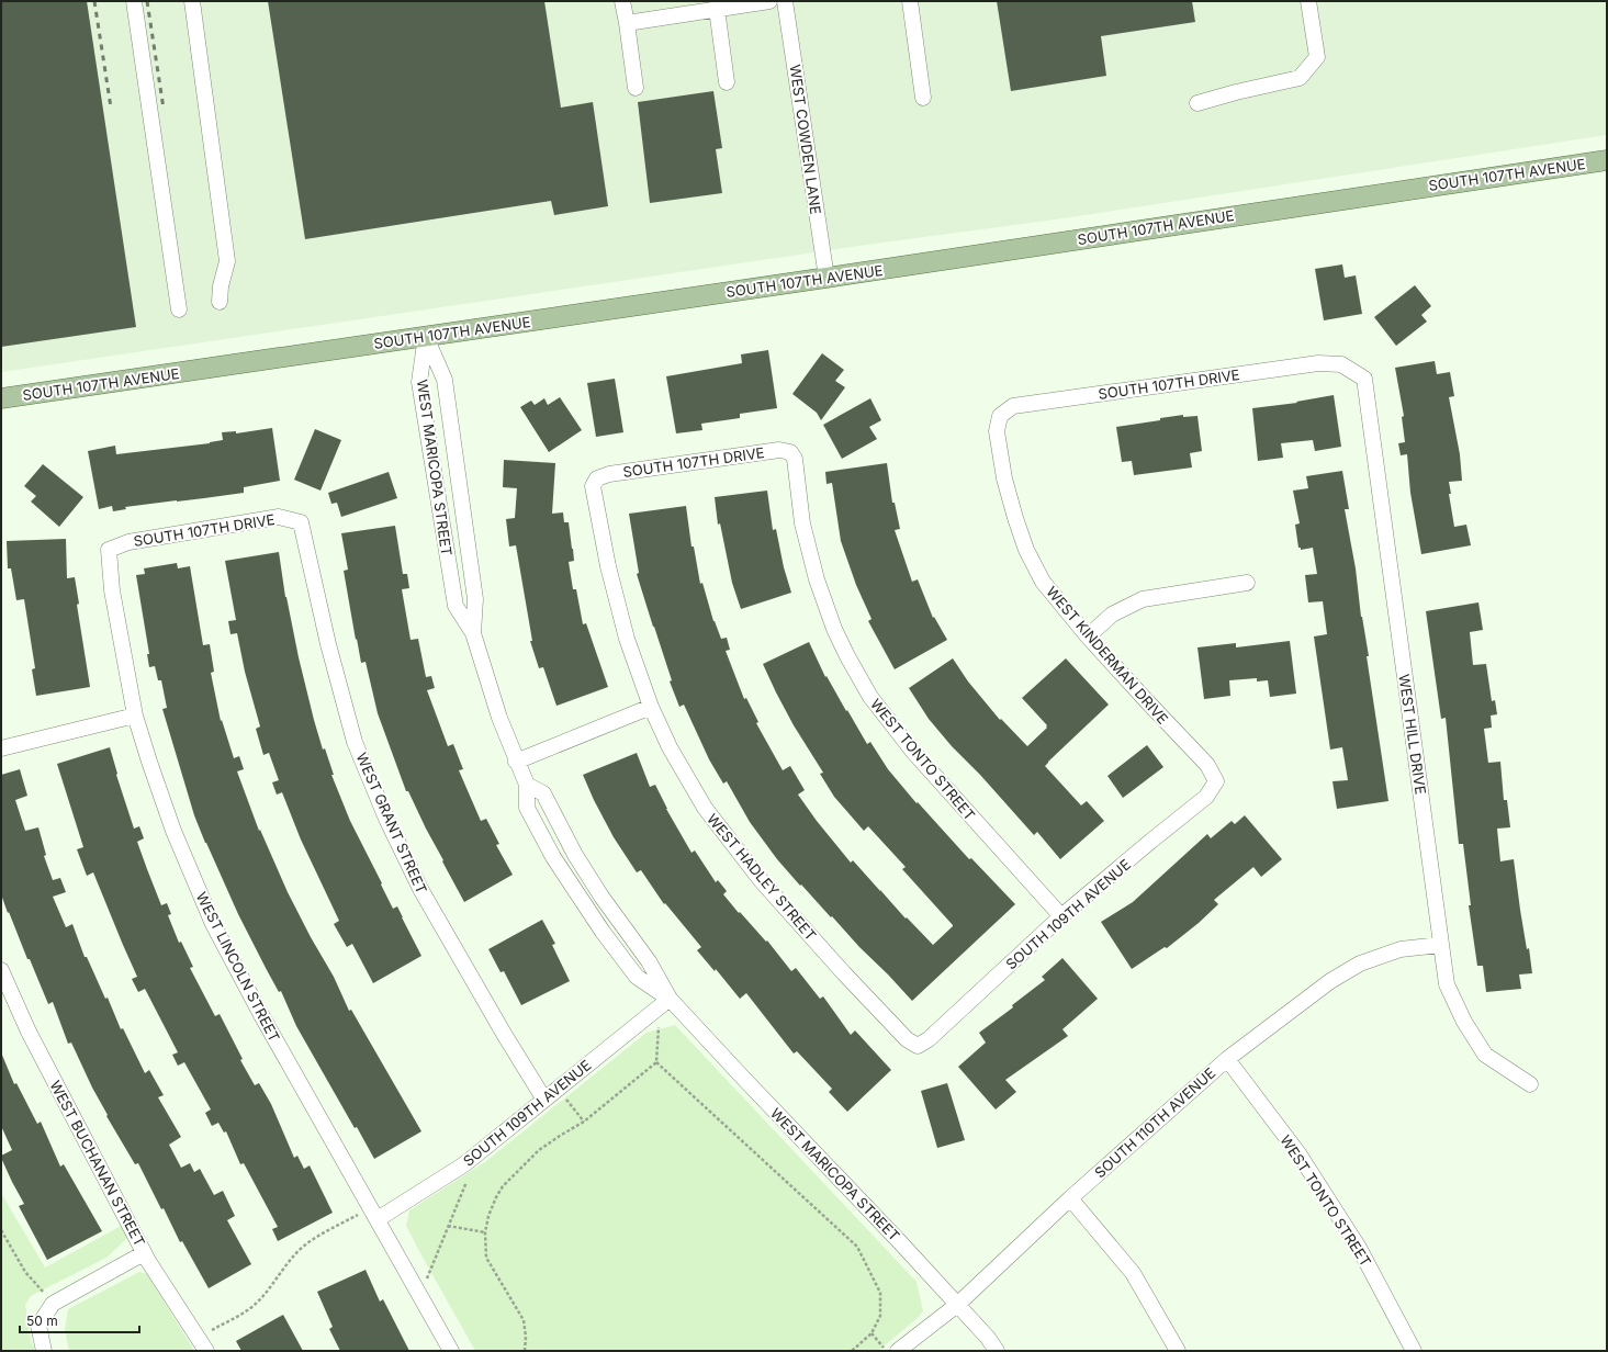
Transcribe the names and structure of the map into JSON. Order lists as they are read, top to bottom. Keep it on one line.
{"streets":{"main road":["SOUTH 107TH AVENUE"],"street":["WEST COWDEN LANE","SOUTH 107TH DRIVE","WEST MARICOPA STREET","WEST KINDERMAN DRIVE","WEST HILL DRIVE","WEST TONTO STREET","WEST GRANT STREET","WEST HADLEY STREET","SOUTH 109TH AVENUE","WEST LINCOLN STREET","SOUTH 110TH AVENUE","WEST BUCHANAN STREET"]},"crossings":[["WEST COWDEN LANE","SOUTH 107TH AVENUE"],["SOUTH 107TH AVENUE","WEST MARICOPA STREET"],["SOUTH 107TH DRIVE","WEST KINDERMAN DRIVE"],["SOUTH 107TH DRIVE","WEST HILL DRIVE"],["SOUTH 107TH DRIVE","WEST TONTO STREET"],["SOUTH 107TH DRIVE","WEST GRANT STREET"],["SOUTH 107TH DRIVE","WEST HADLEY STREET"],["SOUTH 107TH DRIVE","WEST LINCOLN STREET"],["WEST MARICOPA STREET","SOUTH 109TH AVENUE"],["WEST MARICOPA STREET","SOUTH 110TH AVENUE"],["WEST KINDERMAN DRIVE","SOUTH 109TH AVENUE"],["WEST HILL DRIVE","SOUTH 110TH AVENUE"],["WEST TONTO STREET","SOUTH 109TH AVENUE"],["WEST TONTO STREET","SOUTH 110TH AVENUE"],["WEST GRANT STREET","SOUTH 109TH AVENUE"],["WEST HADLEY STREET","SOUTH 109TH AVENUE"],["SOUTH 109TH AVENUE","WEST LINCOLN STREET"]],"scale_bar":"50 m"}
